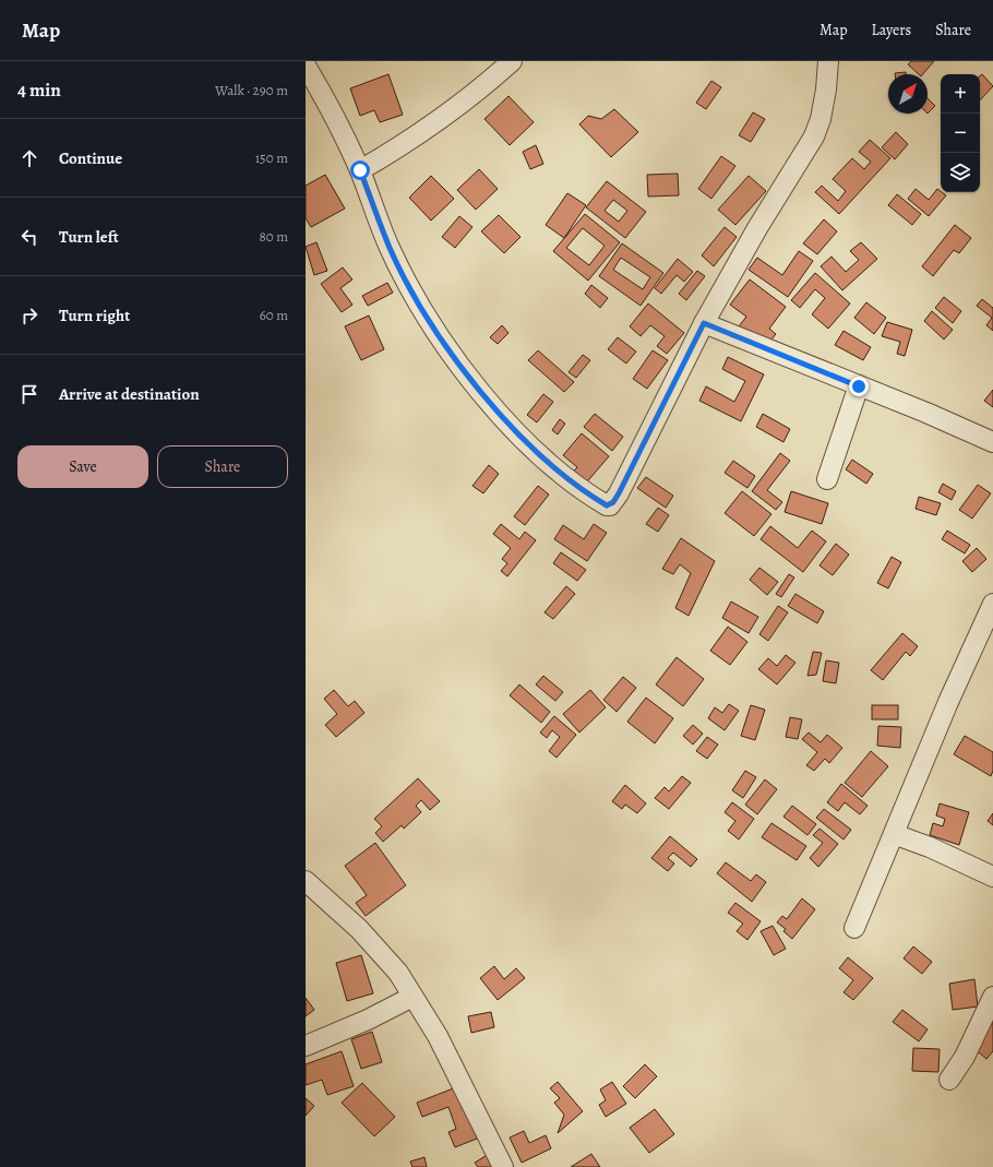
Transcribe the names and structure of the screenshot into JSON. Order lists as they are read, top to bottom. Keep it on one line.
{"north":"top right","page":{"header":"Map","nav":["Map","Layers","Share"],"heading":["4 min","Walk · 290 m"],"map_buttons":["+","−"],"list":[["Continue","150 m"],["Turn left","80 m"],["Turn right","60 m"],"Arrive at destination"],"buttons":["Save","Share"]}}
